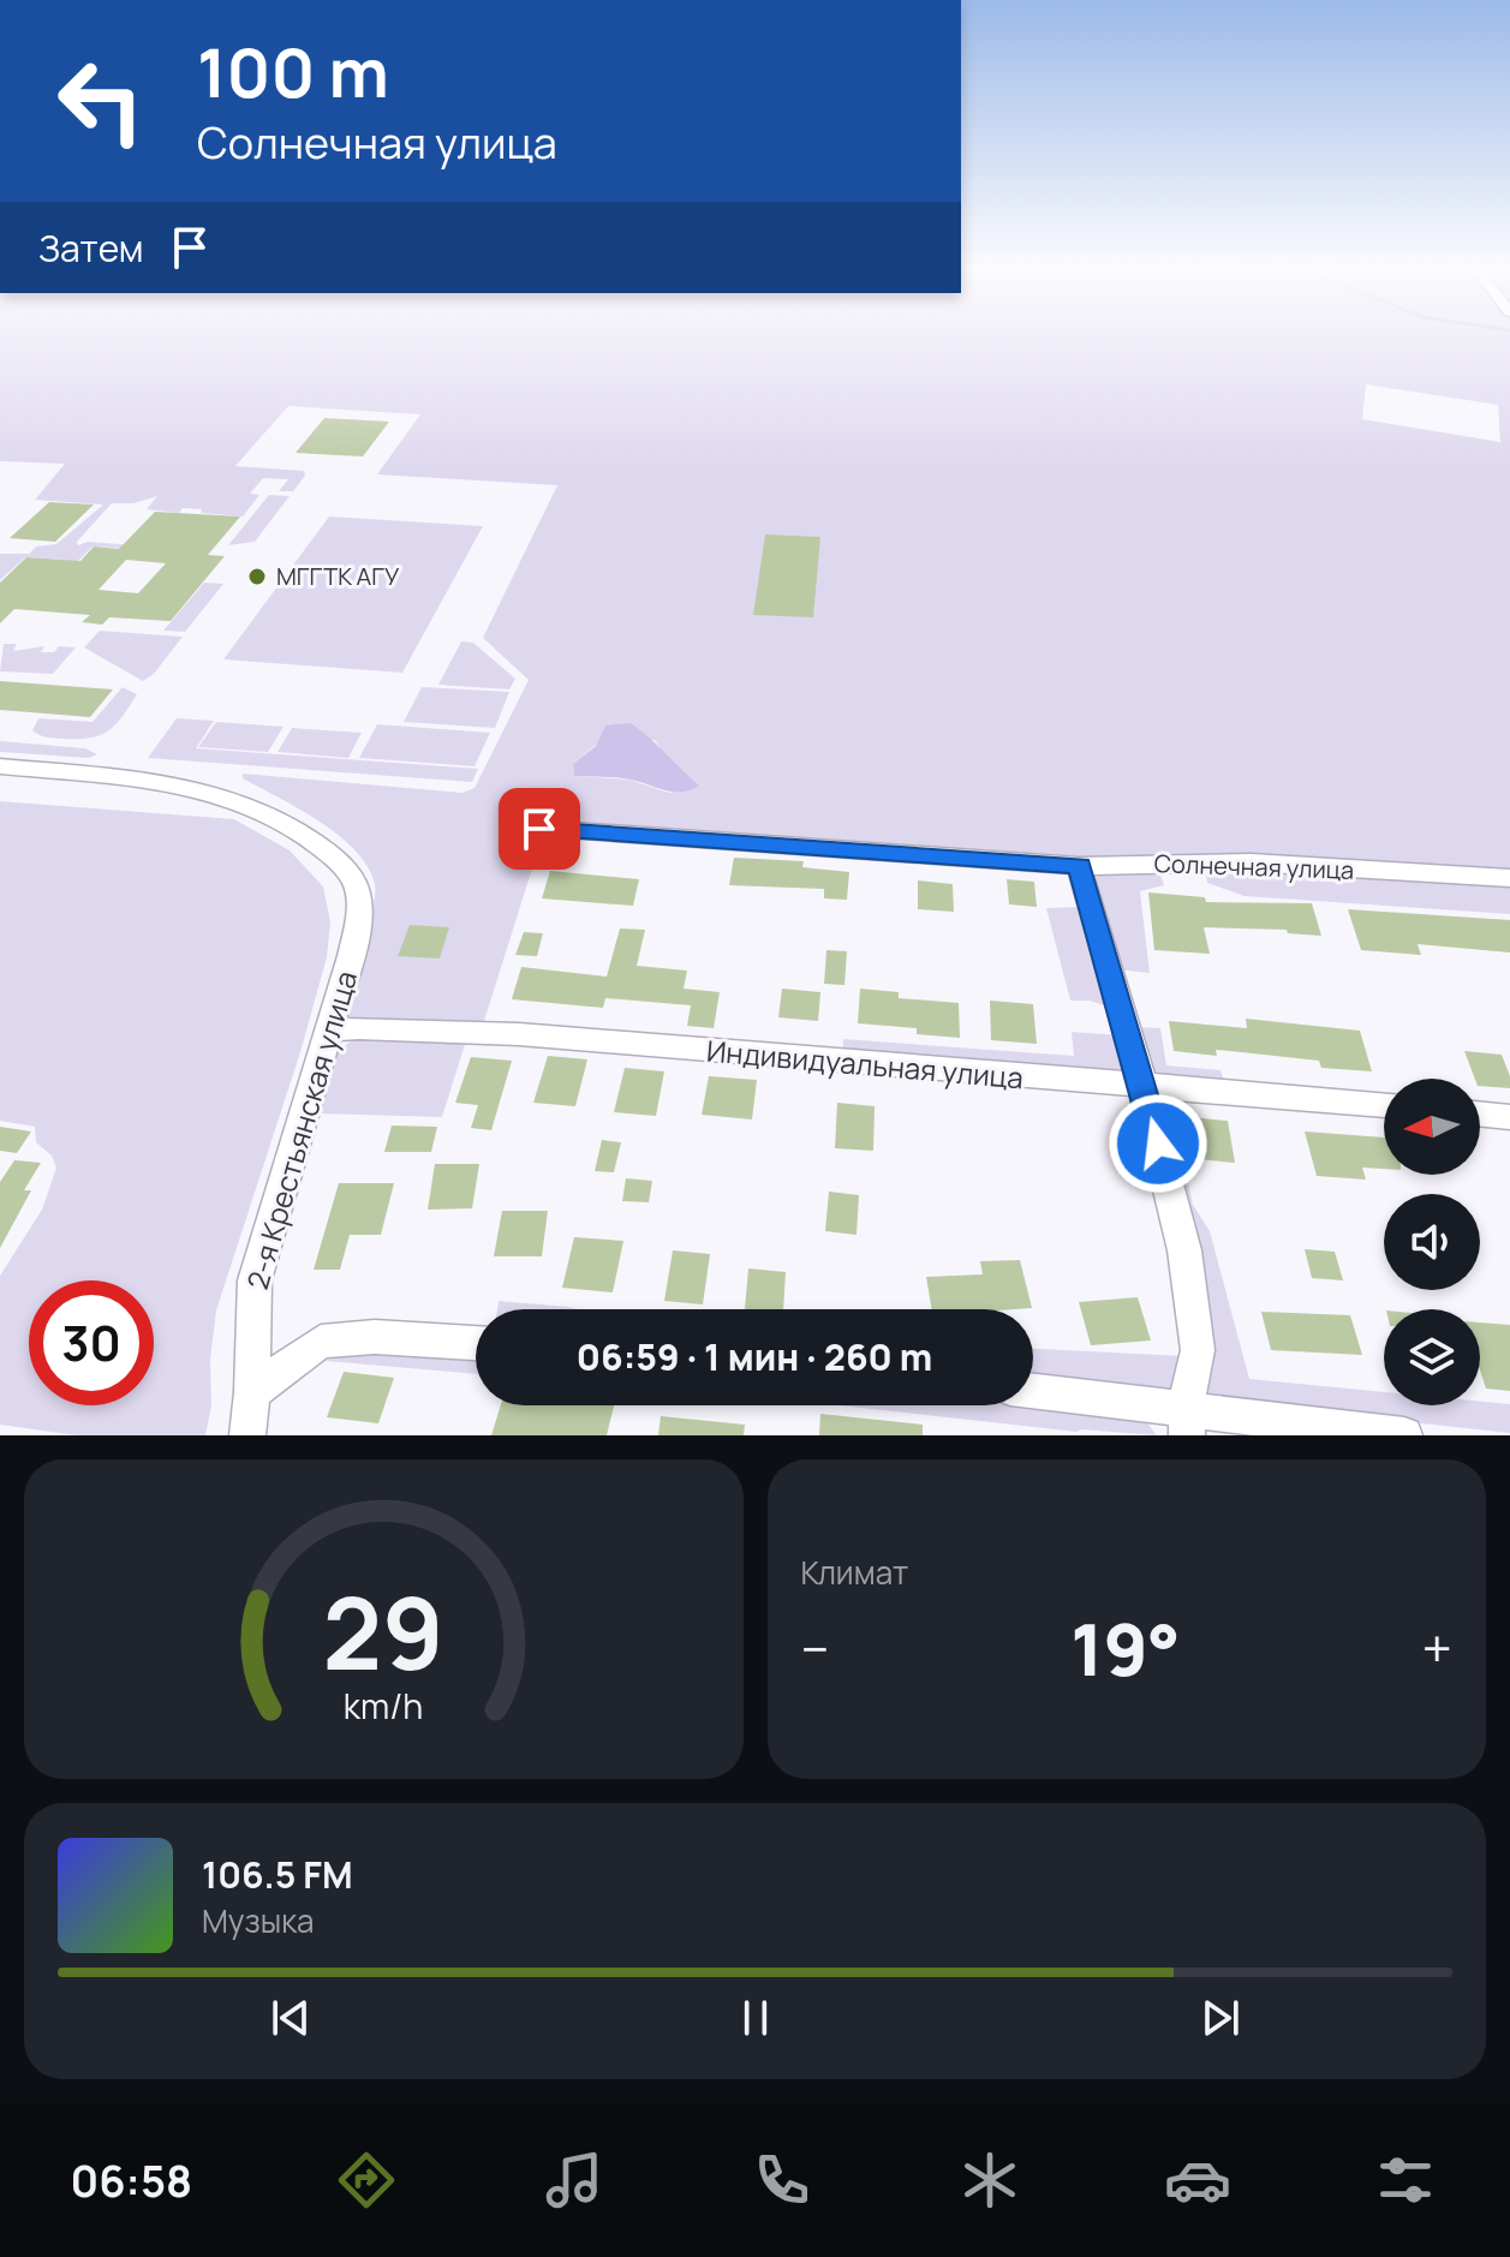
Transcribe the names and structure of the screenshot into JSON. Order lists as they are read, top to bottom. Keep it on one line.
{"streets":{"street":["Солнечная улица","Индивидуальная улица","2-я Крестьянская улица"]},"crossings":[["Индивидуальная улица","2-я Крестьянская улица"]],"places":["МГГТК АГУ"],"north":"left","page":{"turn":["100 m","Солнечная улица"],"then":"Затем","limit":"30","trip":"06:59 · 1 мин · 260 m","tile":"Климат","heat":["−","19°","+"],"song":["106.5 FM","Музыка"],"tabs":"06:58","gauge":["29","km/h"]}}
